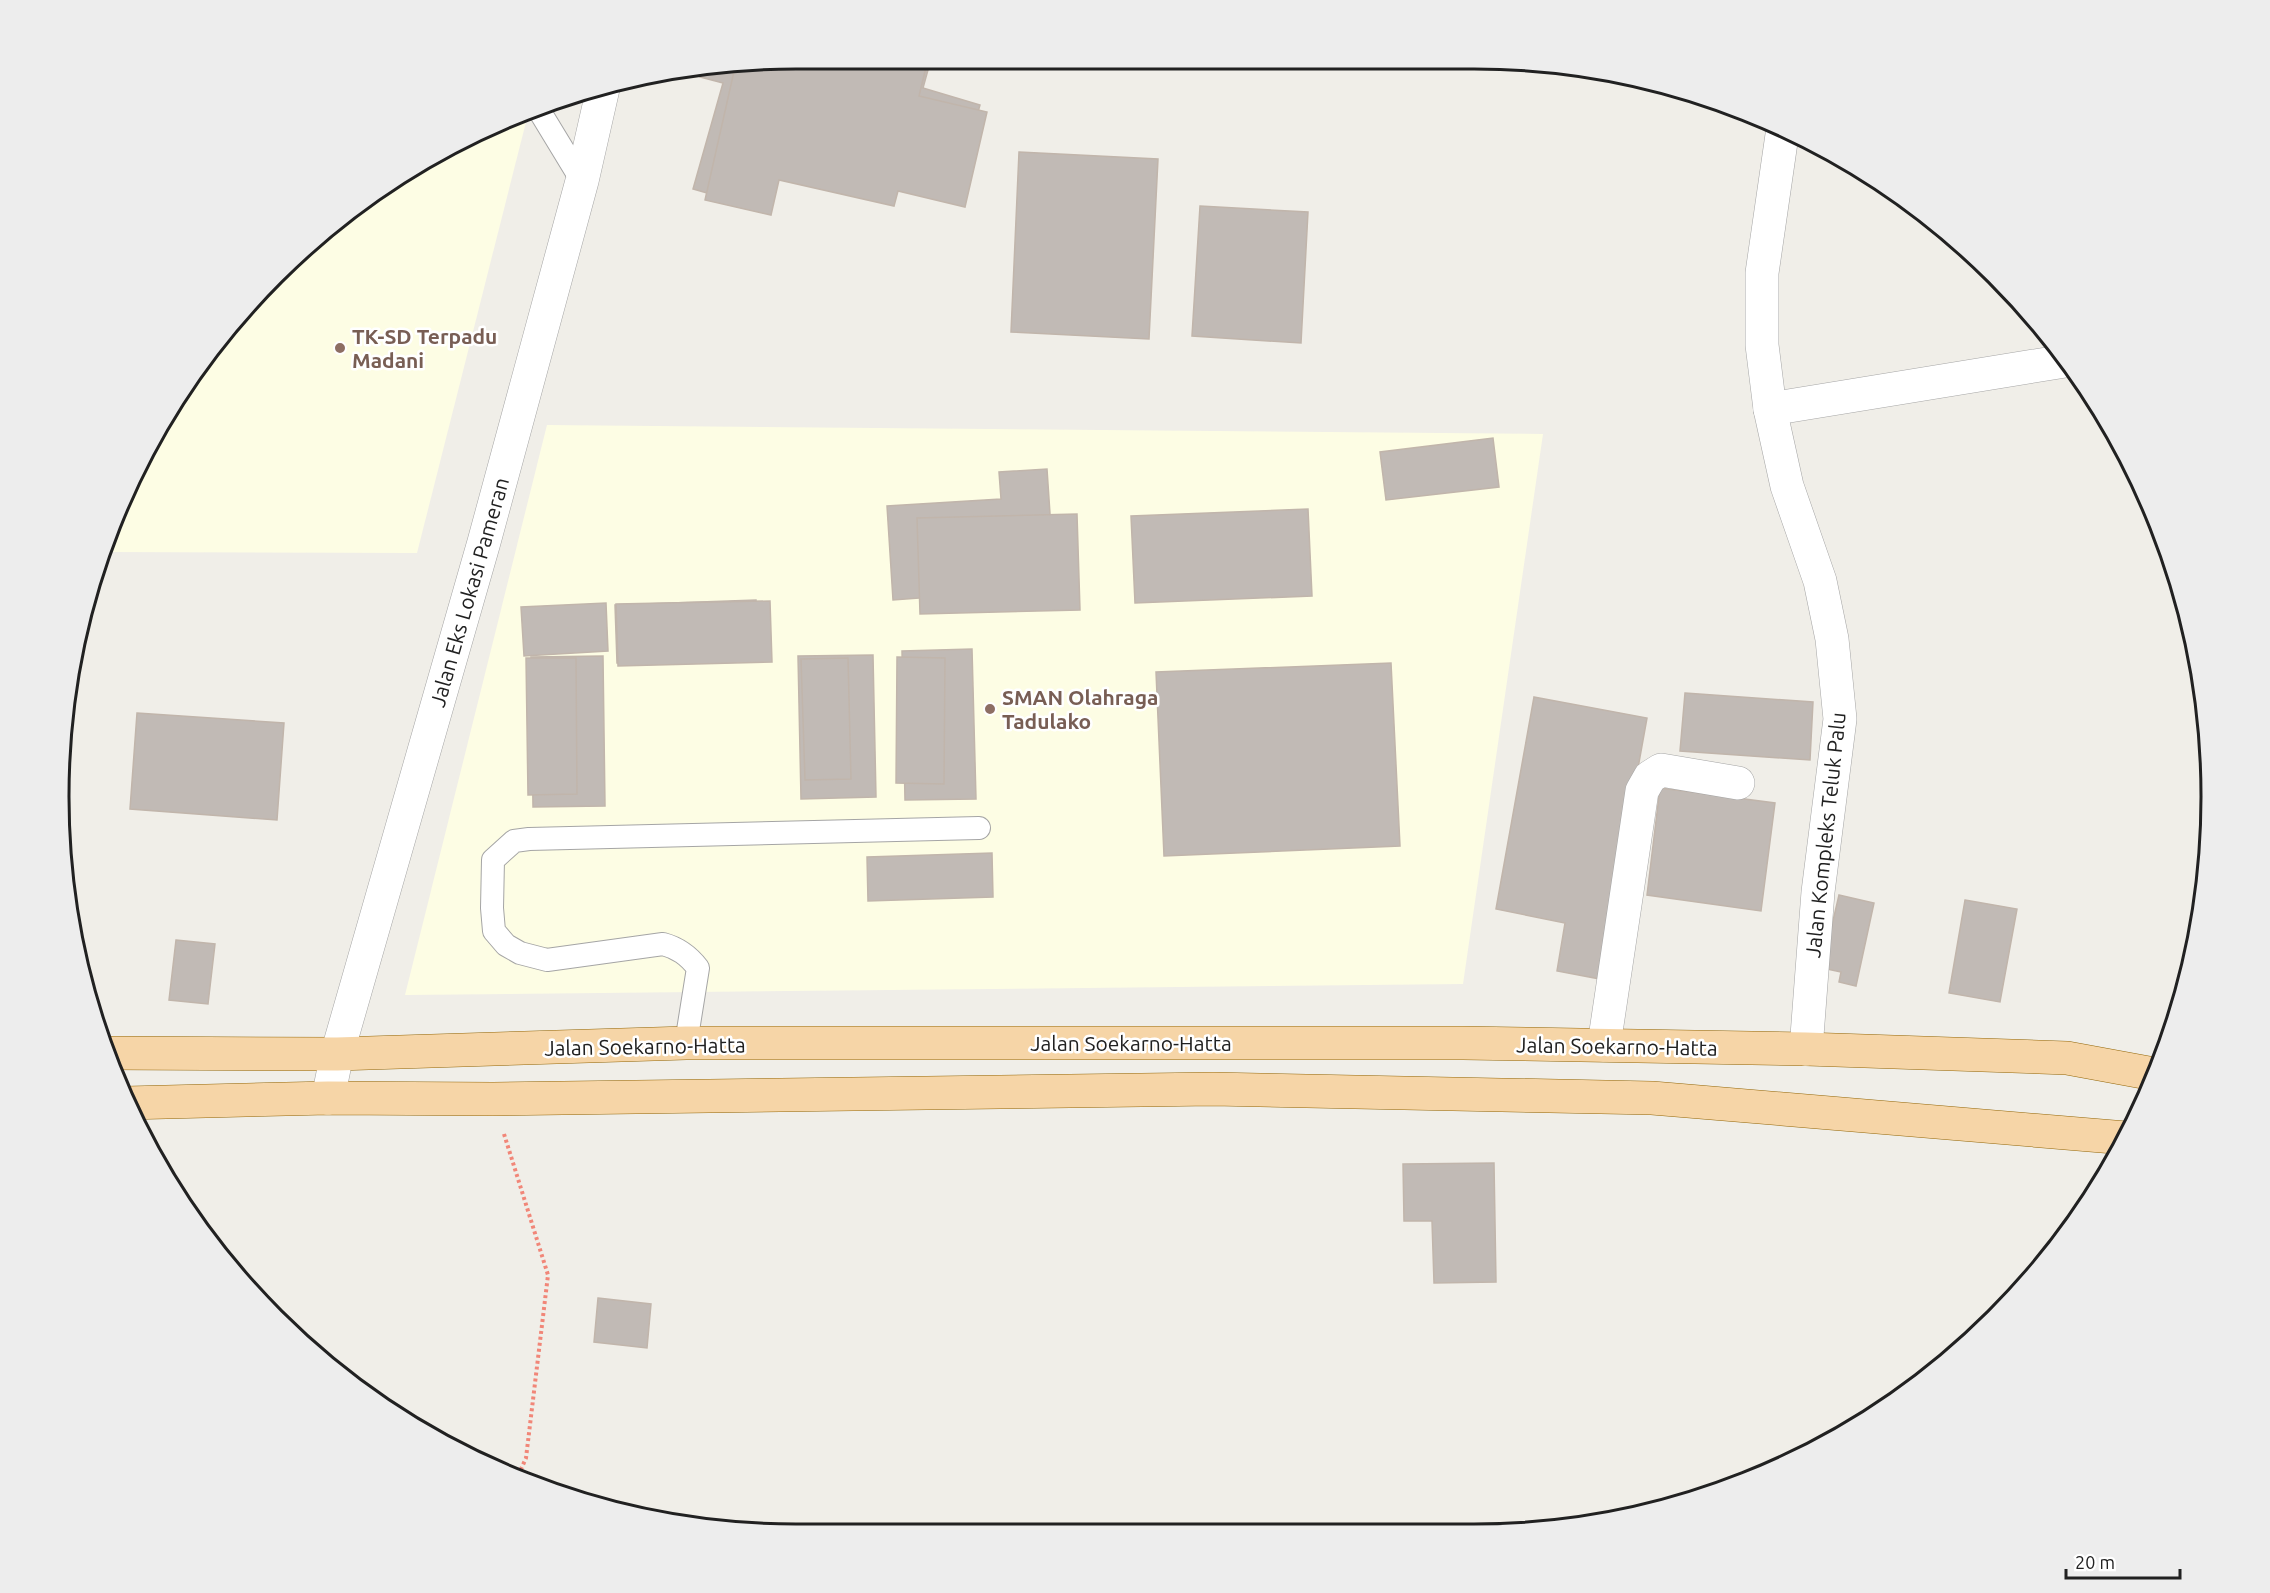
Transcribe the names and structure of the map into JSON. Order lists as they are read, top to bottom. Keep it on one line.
{"streets":{"main road":["Jalan Soekarno-Hatta"],"street":["Jalan Eks Lokasi Pameran","Jalan Kompleks Teluk Palu"]},"crossings":[["Jalan Eks Lokasi Pameran","Jalan Soekarno-Hatta"],["Jalan Kompleks Teluk Palu","Jalan Soekarno-Hatta"]],"places":["TK-SD Terpadu Madani","SMAN Olahraga Tadulako"],"scale_bar":"20 m"}
